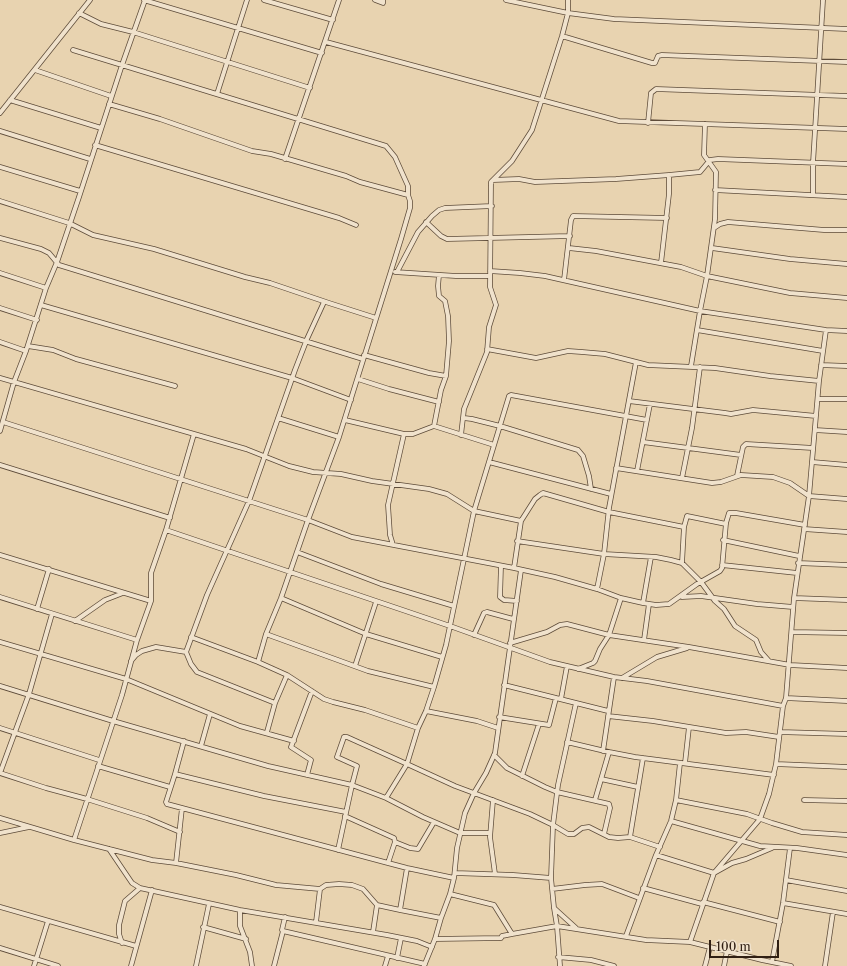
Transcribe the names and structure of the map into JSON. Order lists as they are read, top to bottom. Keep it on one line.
{"scale_bar":"100 m"}
